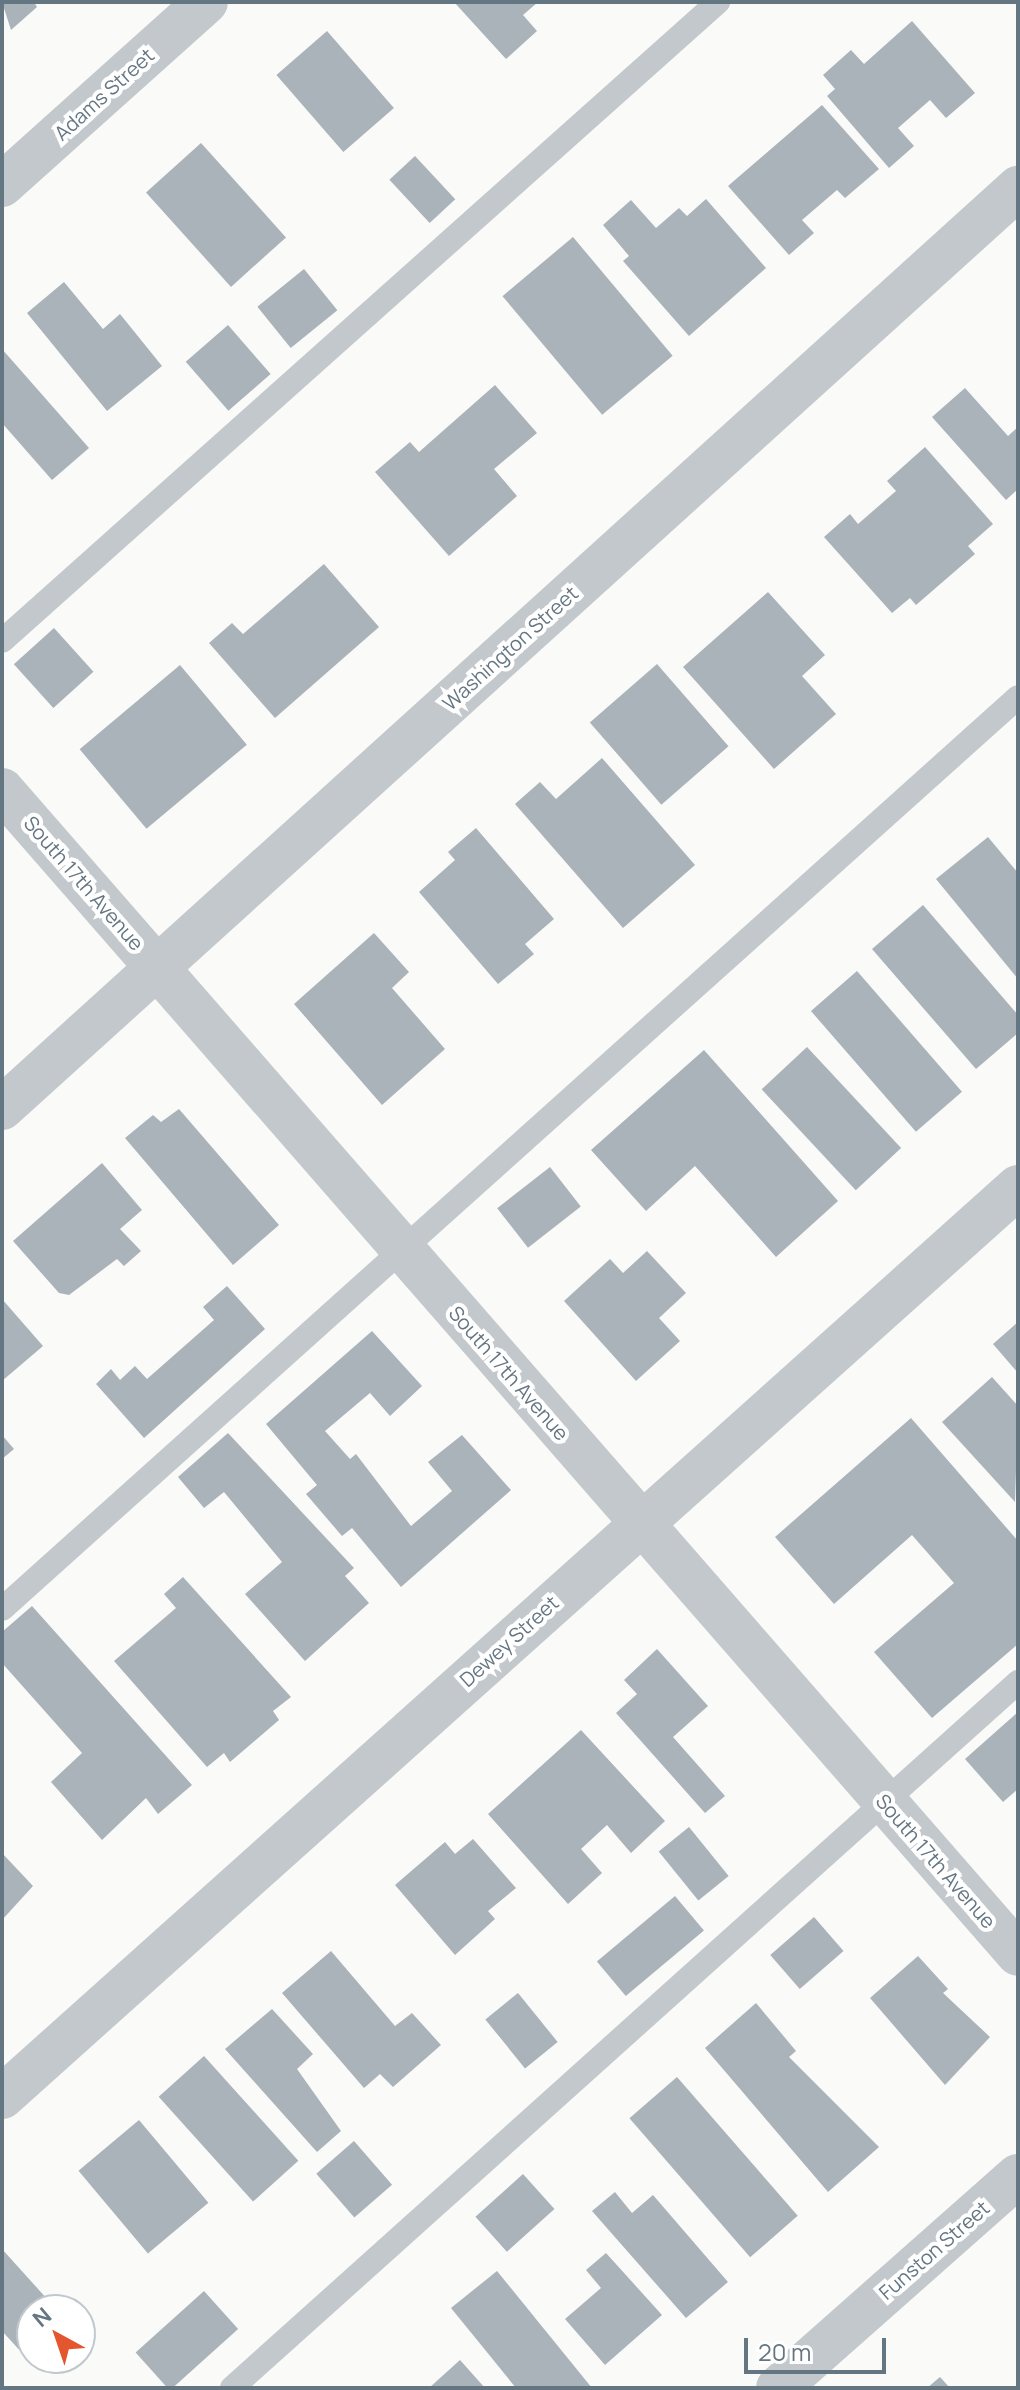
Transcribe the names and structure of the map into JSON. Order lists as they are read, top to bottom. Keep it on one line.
{"streets":{"street":["Adams Street","Washington Street","South 17th Avenue","Dewey Street","Funston Street"]},"crossings":[["Washington Street","South 17th Avenue"],["South 17th Avenue","Dewey Street"]],"scale_bar":"20 m","north":"top left"}
